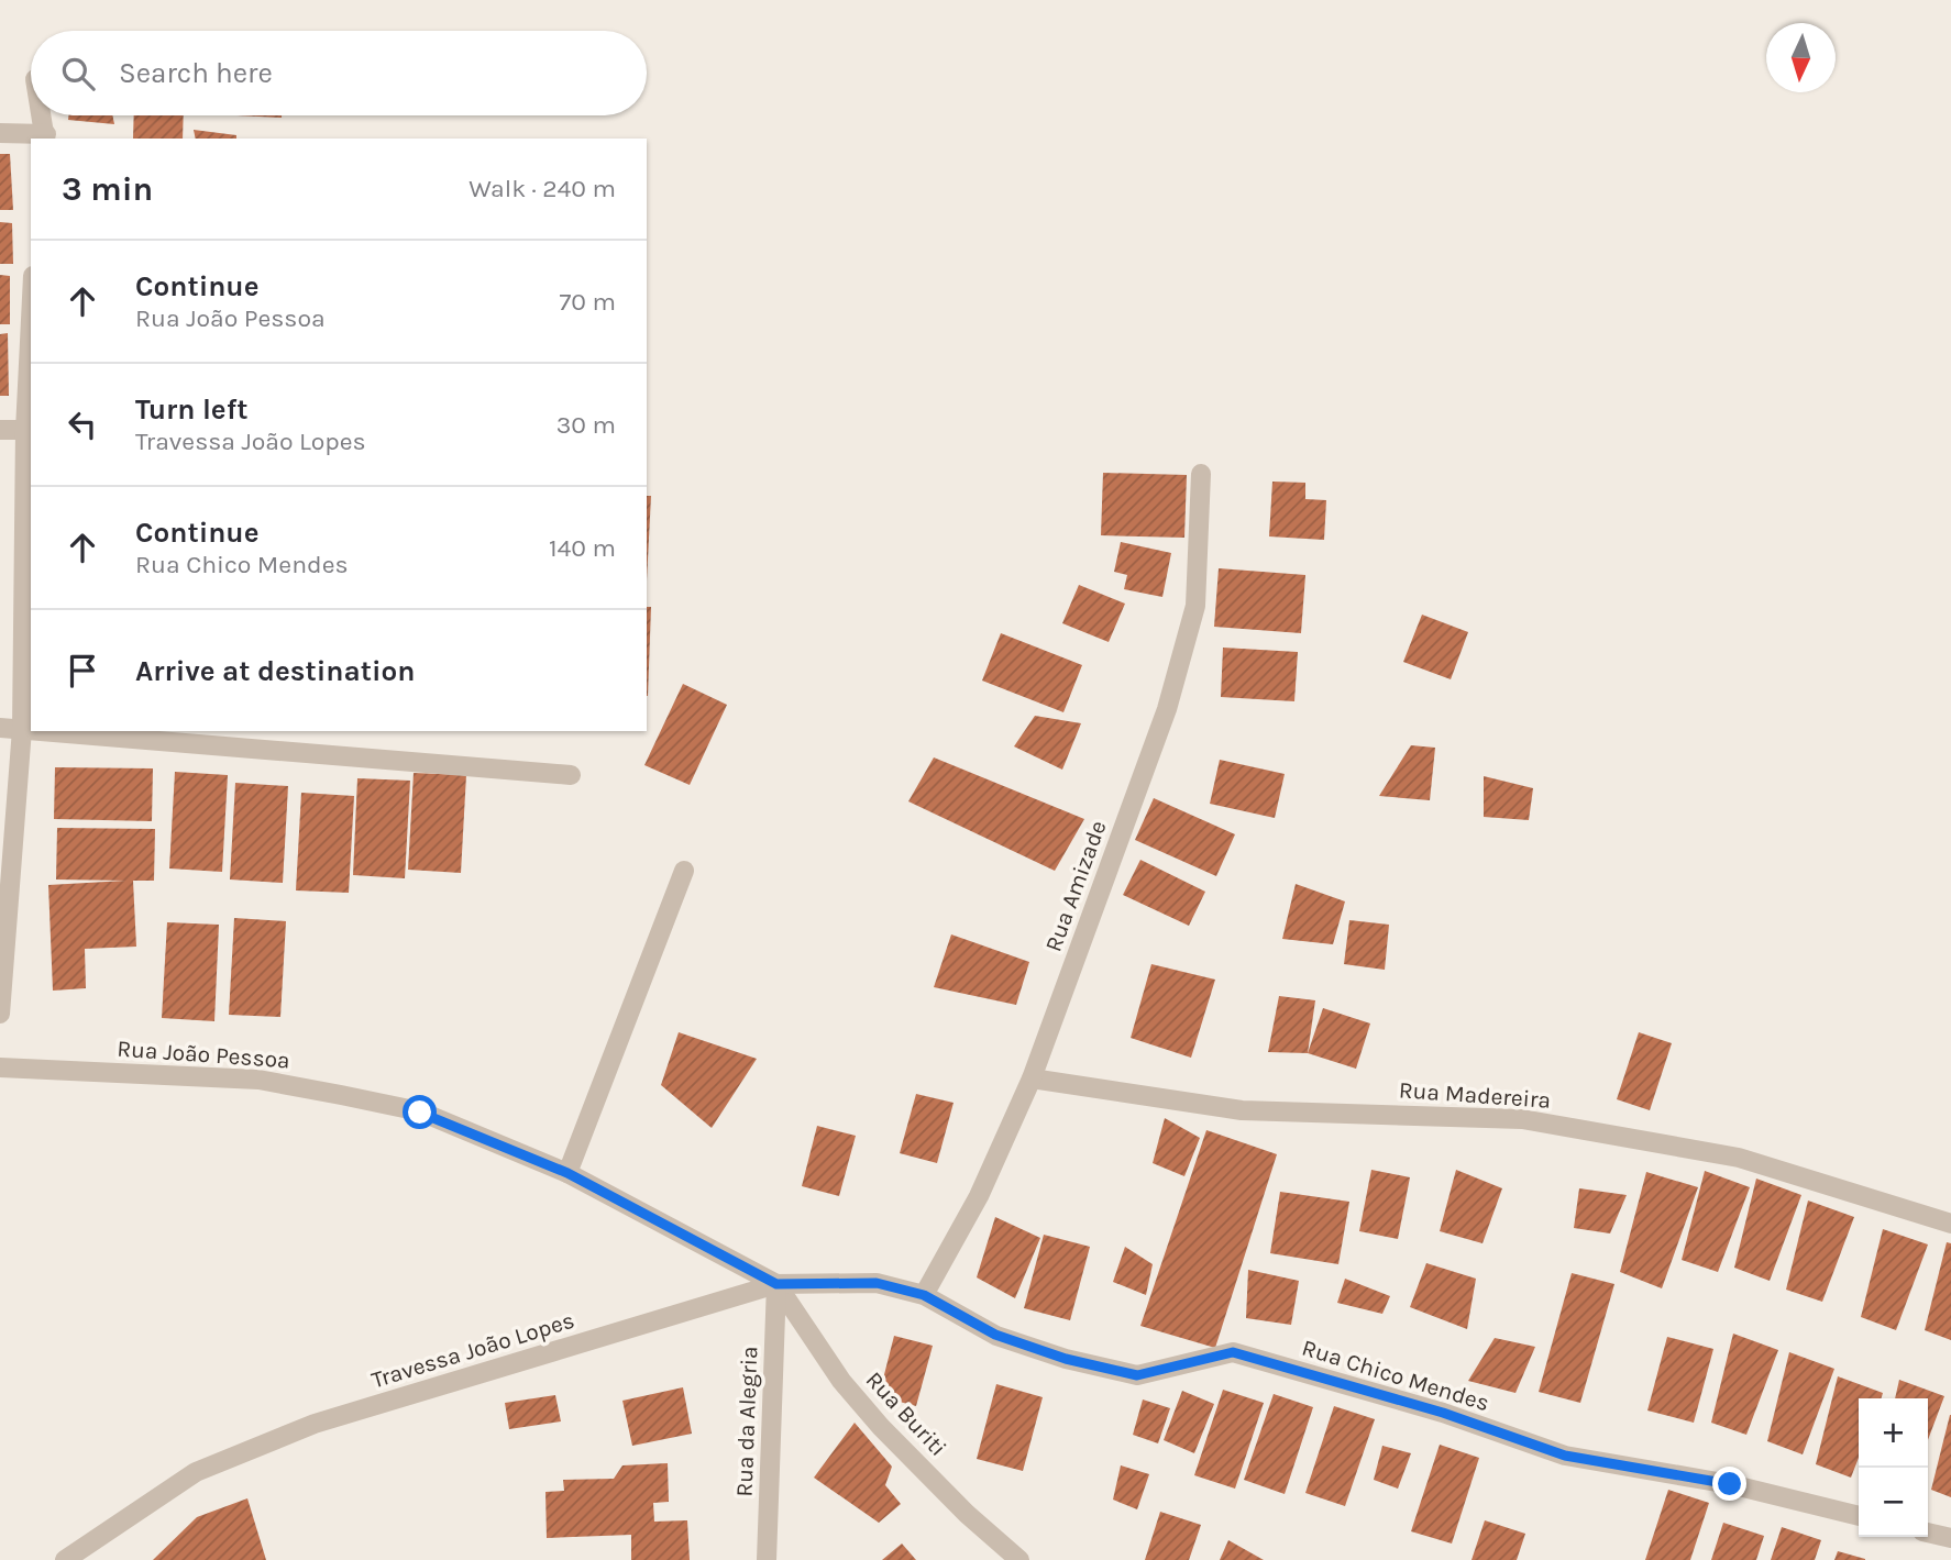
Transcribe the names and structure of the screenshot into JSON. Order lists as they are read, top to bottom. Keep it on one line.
{"streets":{"street":["Rua Amizade","Rua João Pessoa","Rua Madereira","Travessa João Lopes","Rua Chico Mendes","Rua Buriti","Rua da Alegria"]},"crossings":[["Rua Amizade","Rua Madereira"],["Rua Amizade","Travessa João Lopes"],["Rua Amizade","Rua Chico Mendes"],["Rua João Pessoa","Travessa João Lopes"],["Rua João Pessoa","Rua Buriti"],["Rua João Pessoa","Rua da Alegria"],["Travessa João Lopes","Rua Chico Mendes"],["Travessa João Lopes","Rua Buriti"],["Travessa João Lopes","Rua da Alegria"],["Rua Buriti","Rua da Alegria"]],"north":"bottom","page":{"search":"Search here","heading":["3 min","Walk · 240 m"],"list":[["Continue","Rua João Pessoa","70 m"],["Turn left","Travessa João Lopes","30 m"],["Continue","Rua Chico Mendes","140 m"],"Arrive at destination"],"map_buttons":["+","−"]}}
